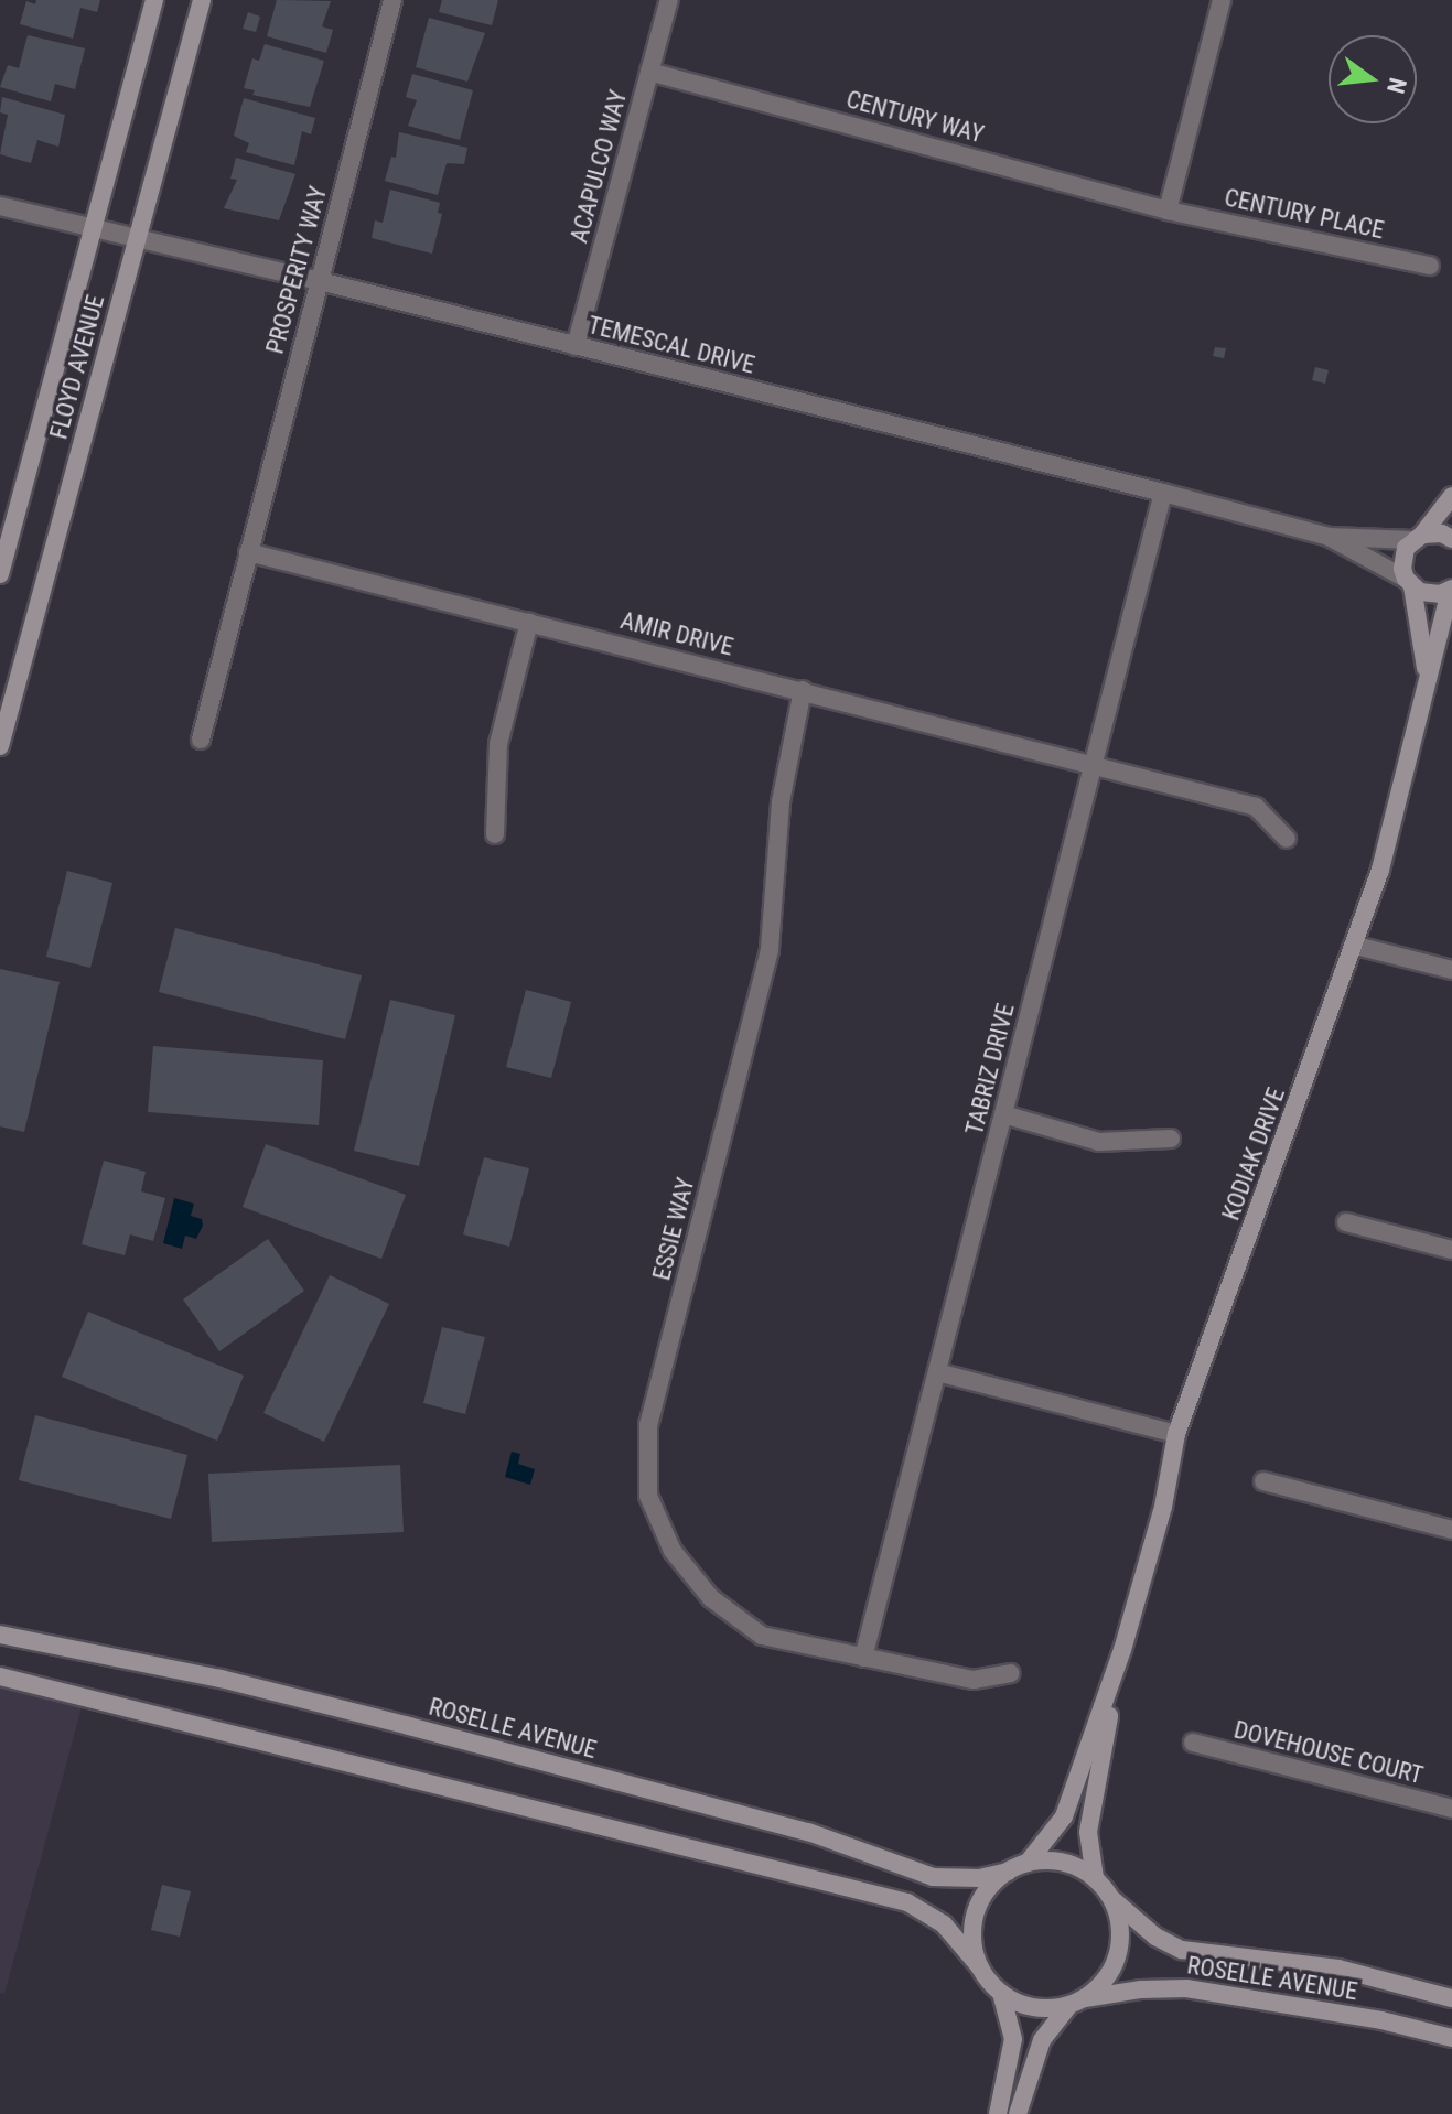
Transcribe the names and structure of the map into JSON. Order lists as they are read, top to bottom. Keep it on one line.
{"streets":{"street":["CENTURY WAY","ACAPULCO WAY","CENTURY PLACE","PROSPERITY WAY","TEMESCAL DRIVE","FLOYD AVENUE","AMIR DRIVE","TABRIZ DRIVE","KODIAK DRIVE","ESSIE WAY","ROSELLE AVENUE","DOVEHOUSE COURT"]},"crossings":[["CENTURY WAY","ACAPULCO WAY"],["CENTURY WAY","CENTURY PLACE"],["ACAPULCO WAY","TEMESCAL DRIVE"],["PROSPERITY WAY","TEMESCAL DRIVE"],["PROSPERITY WAY","AMIR DRIVE"],["TEMESCAL DRIVE","FLOYD AVENUE"],["TEMESCAL DRIVE","TABRIZ DRIVE"],["TEMESCAL DRIVE","KODIAK DRIVE"],["AMIR DRIVE","TABRIZ DRIVE"],["AMIR DRIVE","ESSIE WAY"],["TABRIZ DRIVE","ESSIE WAY"],["KODIAK DRIVE","ROSELLE AVENUE"]],"north":"right"}
